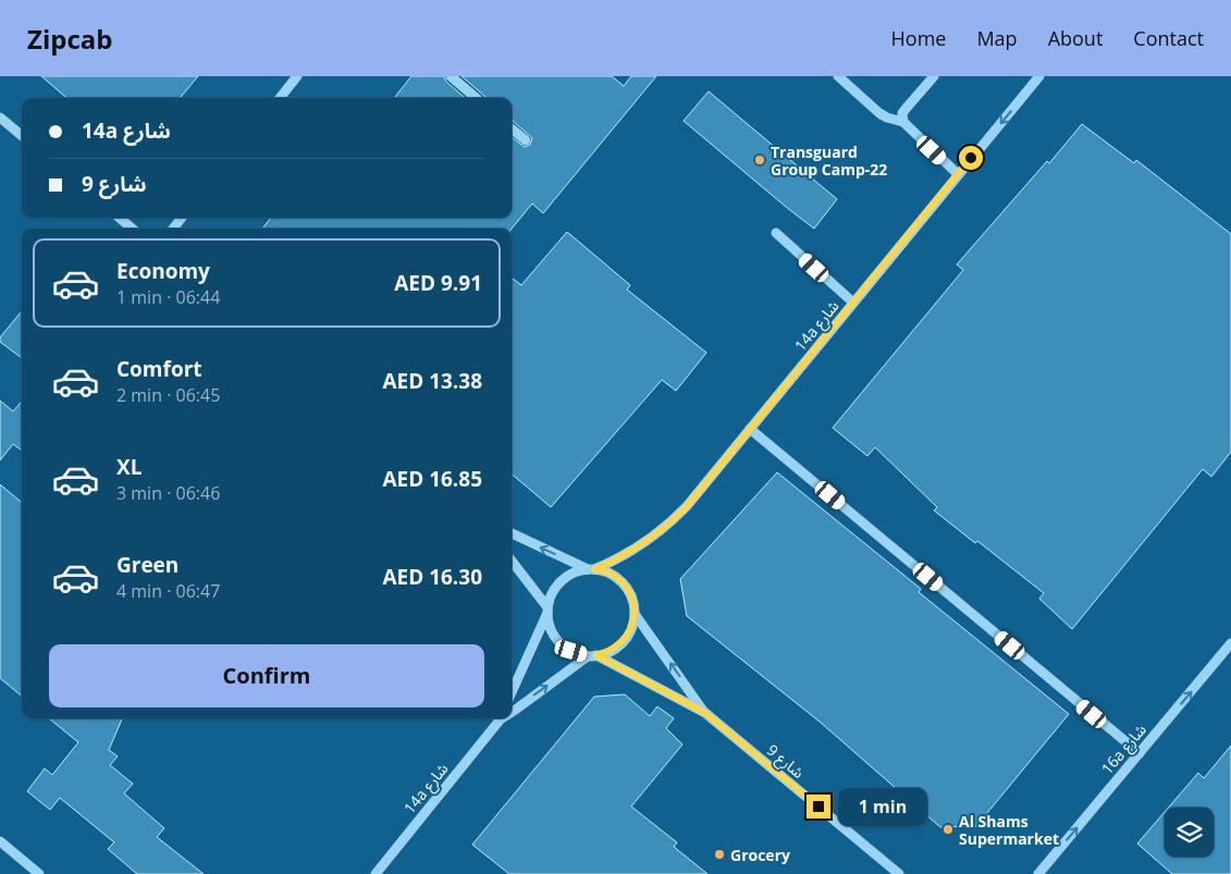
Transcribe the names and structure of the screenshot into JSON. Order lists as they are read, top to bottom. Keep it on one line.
{"streets":{"street":["14a شارع","16a شارع","شارع 9"]},"crossings":[["14a شارع","شارع 9"]],"one_way":["16a شارع"],"places":["Transguard Group Camp-22","Al Shams Supermarket","Grocery"],"page":{"header":"Zipcab","nav":["Home","Map","About","Contact"],"banner":["14a شارع","شارع 9"],"list":[{"name":"Economy","note":"1 min · 06:44","value":"AED 9.91"},{"name":"Comfort","note":"2 min · 06:45","value":"AED 13.38"},{"name":"XL","note":"3 min · 06:46","value":"AED 16.85"},{"name":"Green","note":"4 min · 06:47","value":"AED 16.30"}],"buttons":"Confirm","bubble":"1 min"}}
